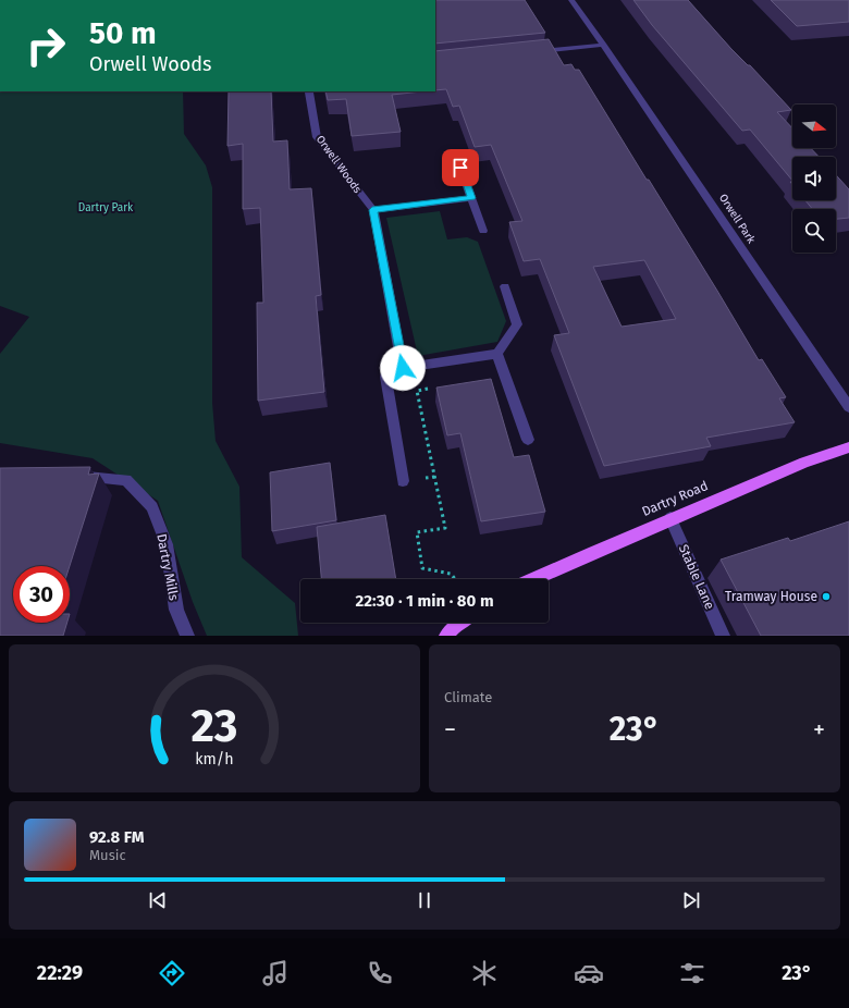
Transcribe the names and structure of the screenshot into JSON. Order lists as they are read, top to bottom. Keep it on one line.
{"streets":{"main road":["Dartry Road"],"street":["Orwell Woods","Orwell Park","Dartry Mills","Stable Lane"]},"crossings":[["Dartry Road","Stable Lane"]],"parks":["Dartry Park"],"places":["Tramway House"],"north":"right","page":{"turn":["50 m","Orwell Woods"],"limit":"30","trip":"22:30 · 1 min · 80 m","tile":"Climate","heat":["−","23°","+"],"song":["92.8 FM","Music"],"tabs":["22:29","23°"],"gauge":["23","km/h"]}}
